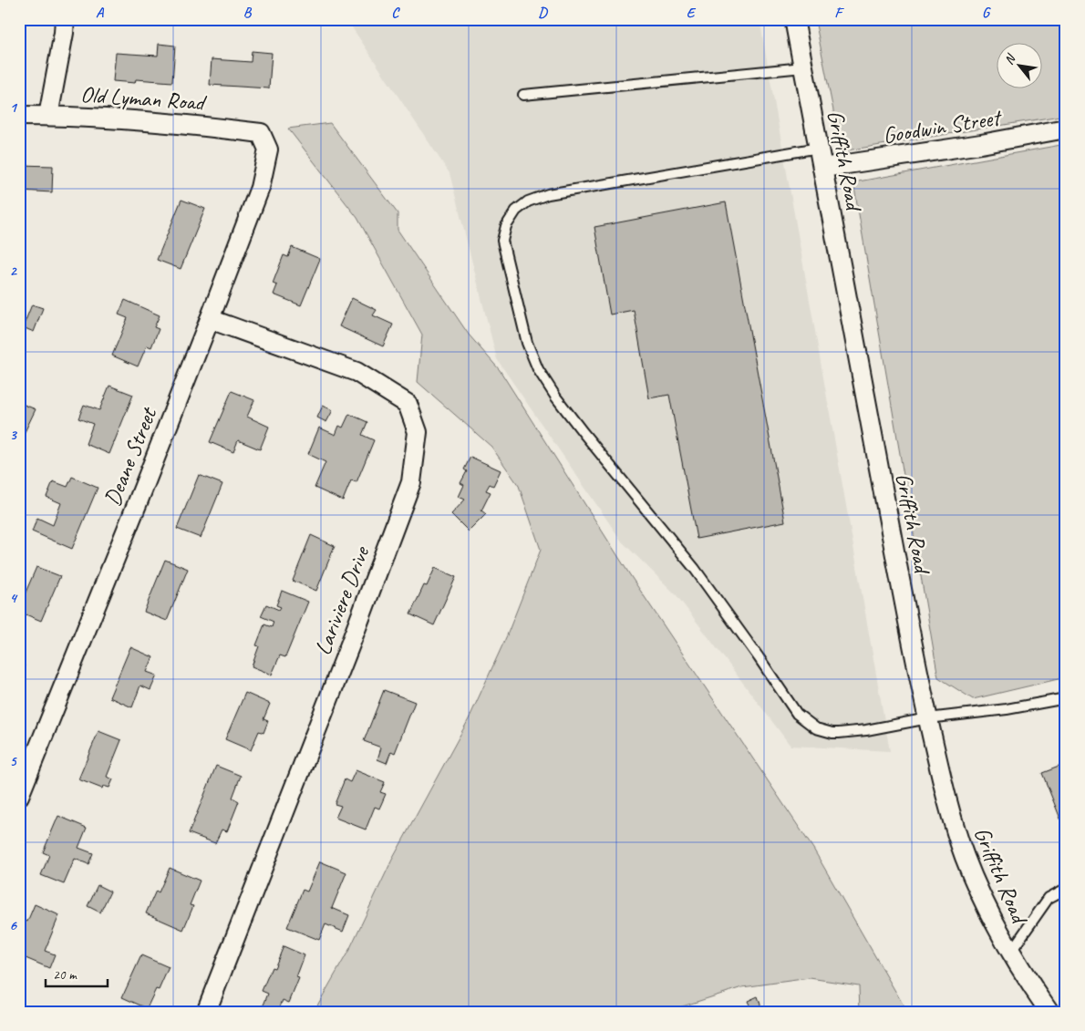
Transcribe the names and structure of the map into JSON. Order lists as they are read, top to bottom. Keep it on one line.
{"streets":{"street":["Old Lyman Road","Goodwin Street","Griffith Road","Deane Street","Lariviere Drive"]},"crossings":[["Old Lyman Road","Deane Street"],["Goodwin Street","Griffith Road"],["Deane Street","Lariviere Drive"]],"scale_bar":"20 m","north":"top left","grid":{"columns":["A","B","C","D","E","F","G"],"rows":["1","2","3","4","5","6"]}}
